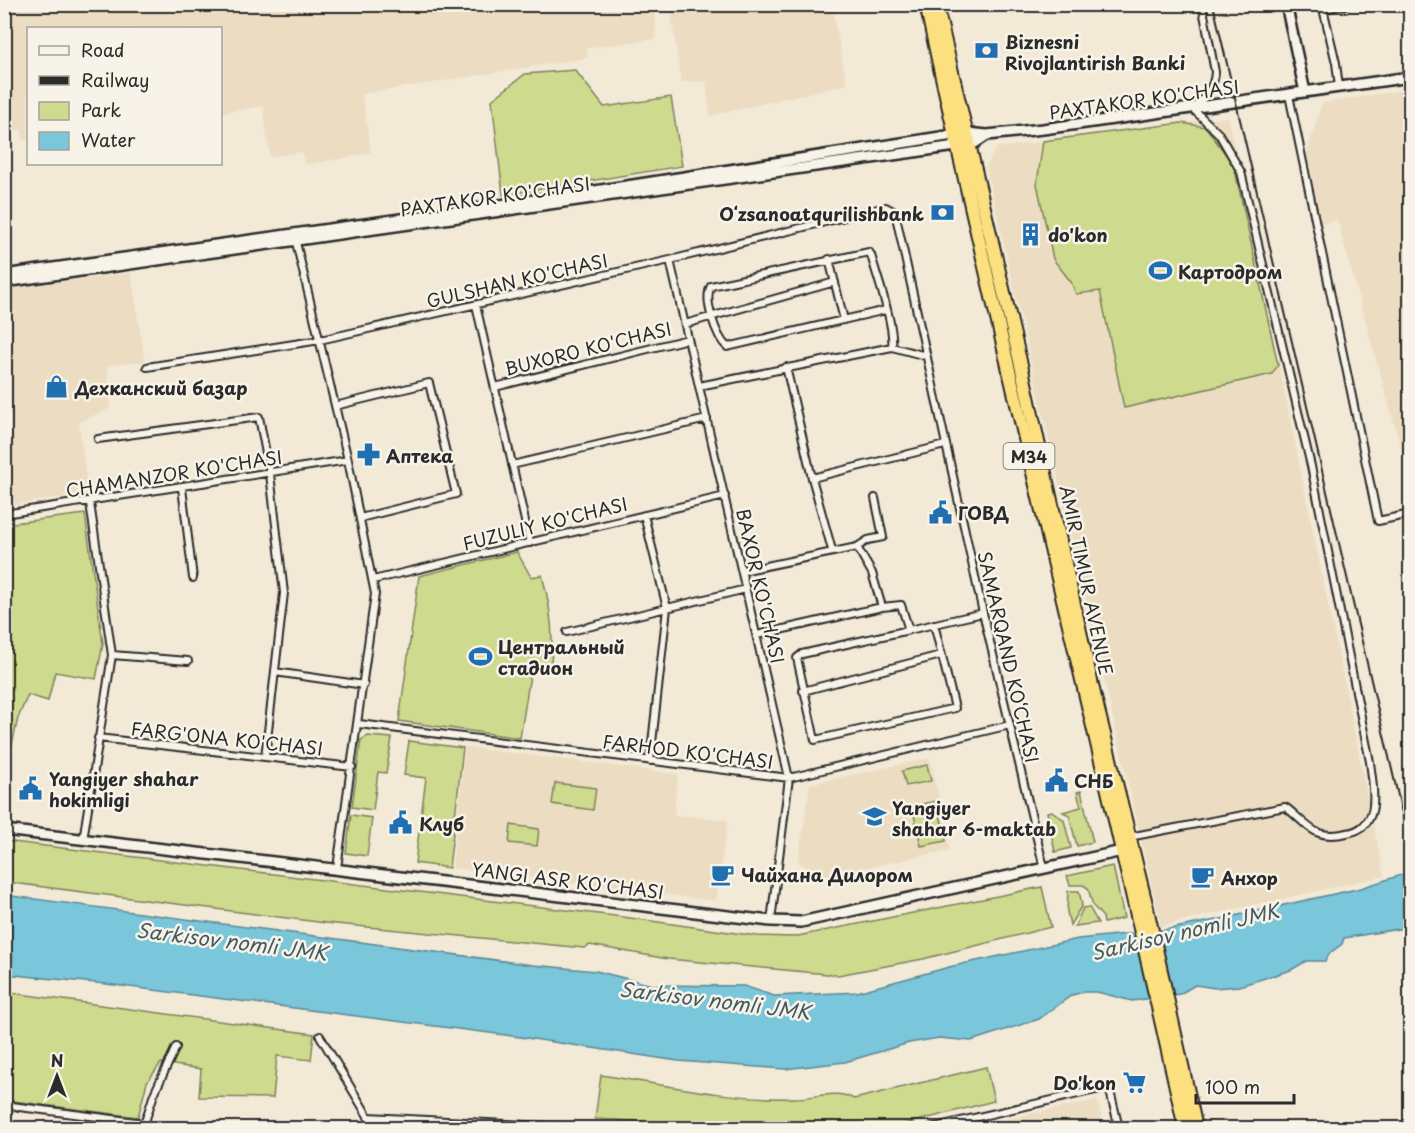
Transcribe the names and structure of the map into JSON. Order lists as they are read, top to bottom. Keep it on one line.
{"streets":{"highway":["M34","AMIR TIMUR AVENUE"],"main road":["PAXTAKOR KO'CHASI","YANGI ASR KO'CHASI"],"street":["GULSHAN KO'CHASI","BUXORO KO'CHASI","CHAMANZOR KO'CHASI","FUZULIY KO'CHASI","BAXOR KO'CHASI","SAMARQAND KO‘CHASI","FARG'ONA KO'CHASI","FARHOD KO'CHASI"]},"crossings":[["PAXTAKOR KO'CHASI","AMIR TIMUR AVENUE"],["GULSHAN KO'CHASI","BAXOR KO'CHASI"],["GULSHAN KO'CHASI","SAMARQAND KO‘CHASI"],["BUXORO KO'CHASI","BAXOR KO'CHASI"],["FUZULIY KO'CHASI","BAXOR KO'CHASI"],["AMIR TIMUR AVENUE","YANGI ASR KO'CHASI"],["BAXOR KO'CHASI","FARHOD KO'CHASI"],["BAXOR KO'CHASI","YANGI ASR KO'CHASI"],["SAMARQAND KO‘CHASI","FARHOD KO'CHASI"],["SAMARQAND KO‘CHASI","YANGI ASR KO'CHASI"]],"water":["Sarkisov nomli JMK"],"places":{"bank":["Biznesni Rivojlantirish Banki","Oʻzsanoatqurilishbank"],"building":["do'kon"],"sports":["Картодром","Центральный стадион"],"shop":["Дехканский базар"],"pharmacy":["Аптека"],"public building":["ГОВД","СНБ","Yangiyer shahar hokimligi","Клуб"],"school or university":["Yangiyer shahar 6-maktab"],"cafe":["Чайхана Дилором","Анхор"],"supermarket":["Do'kon"]},"legend":["Road","Railway","Park","Water"],"scale_bar":"100 m","north":"top"}
